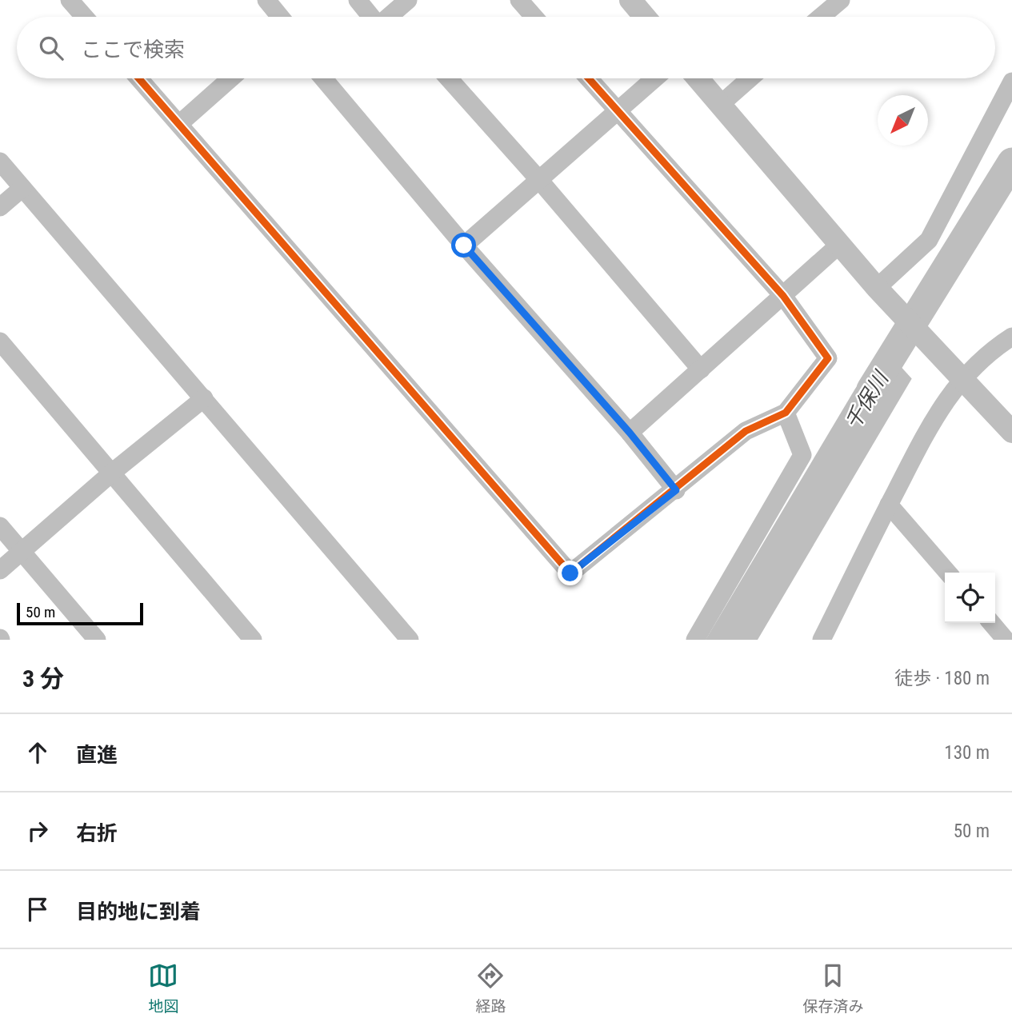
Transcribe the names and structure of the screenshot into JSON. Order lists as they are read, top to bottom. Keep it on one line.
{"water":["千保川"],"scale_bar":"50 m","north":"bottom left","page":{"search":"ここで検索","scale":"50 m","heading":["3 分","徒歩 · 180 m"],"list":[["直進","130 m"],["右折","50 m"],"目的地に到着"],"nav":["地図","経路","保存済み"]}}
